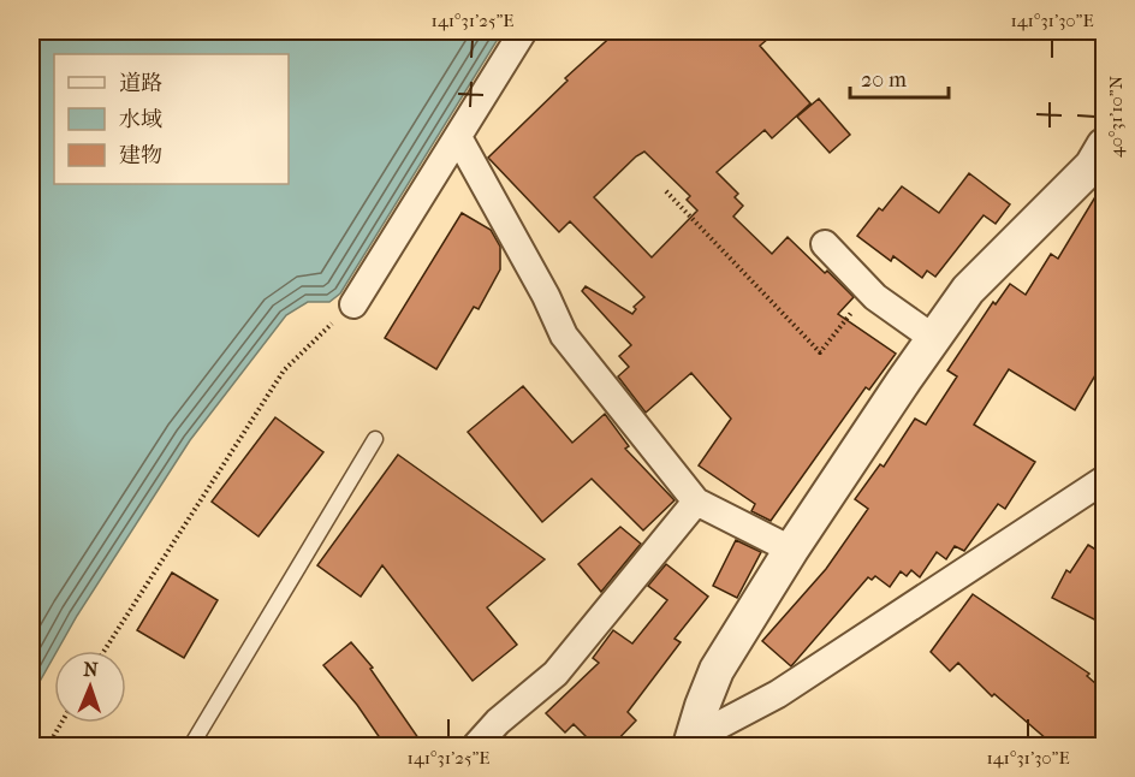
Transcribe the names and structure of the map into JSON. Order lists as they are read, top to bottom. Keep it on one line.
{"legend":["道路","水域","建物"],"scale_bar":"20 m","north":"top","coordinates":["141°31'25\"E","141°31'30\"E","40°31'10\"N"]}
